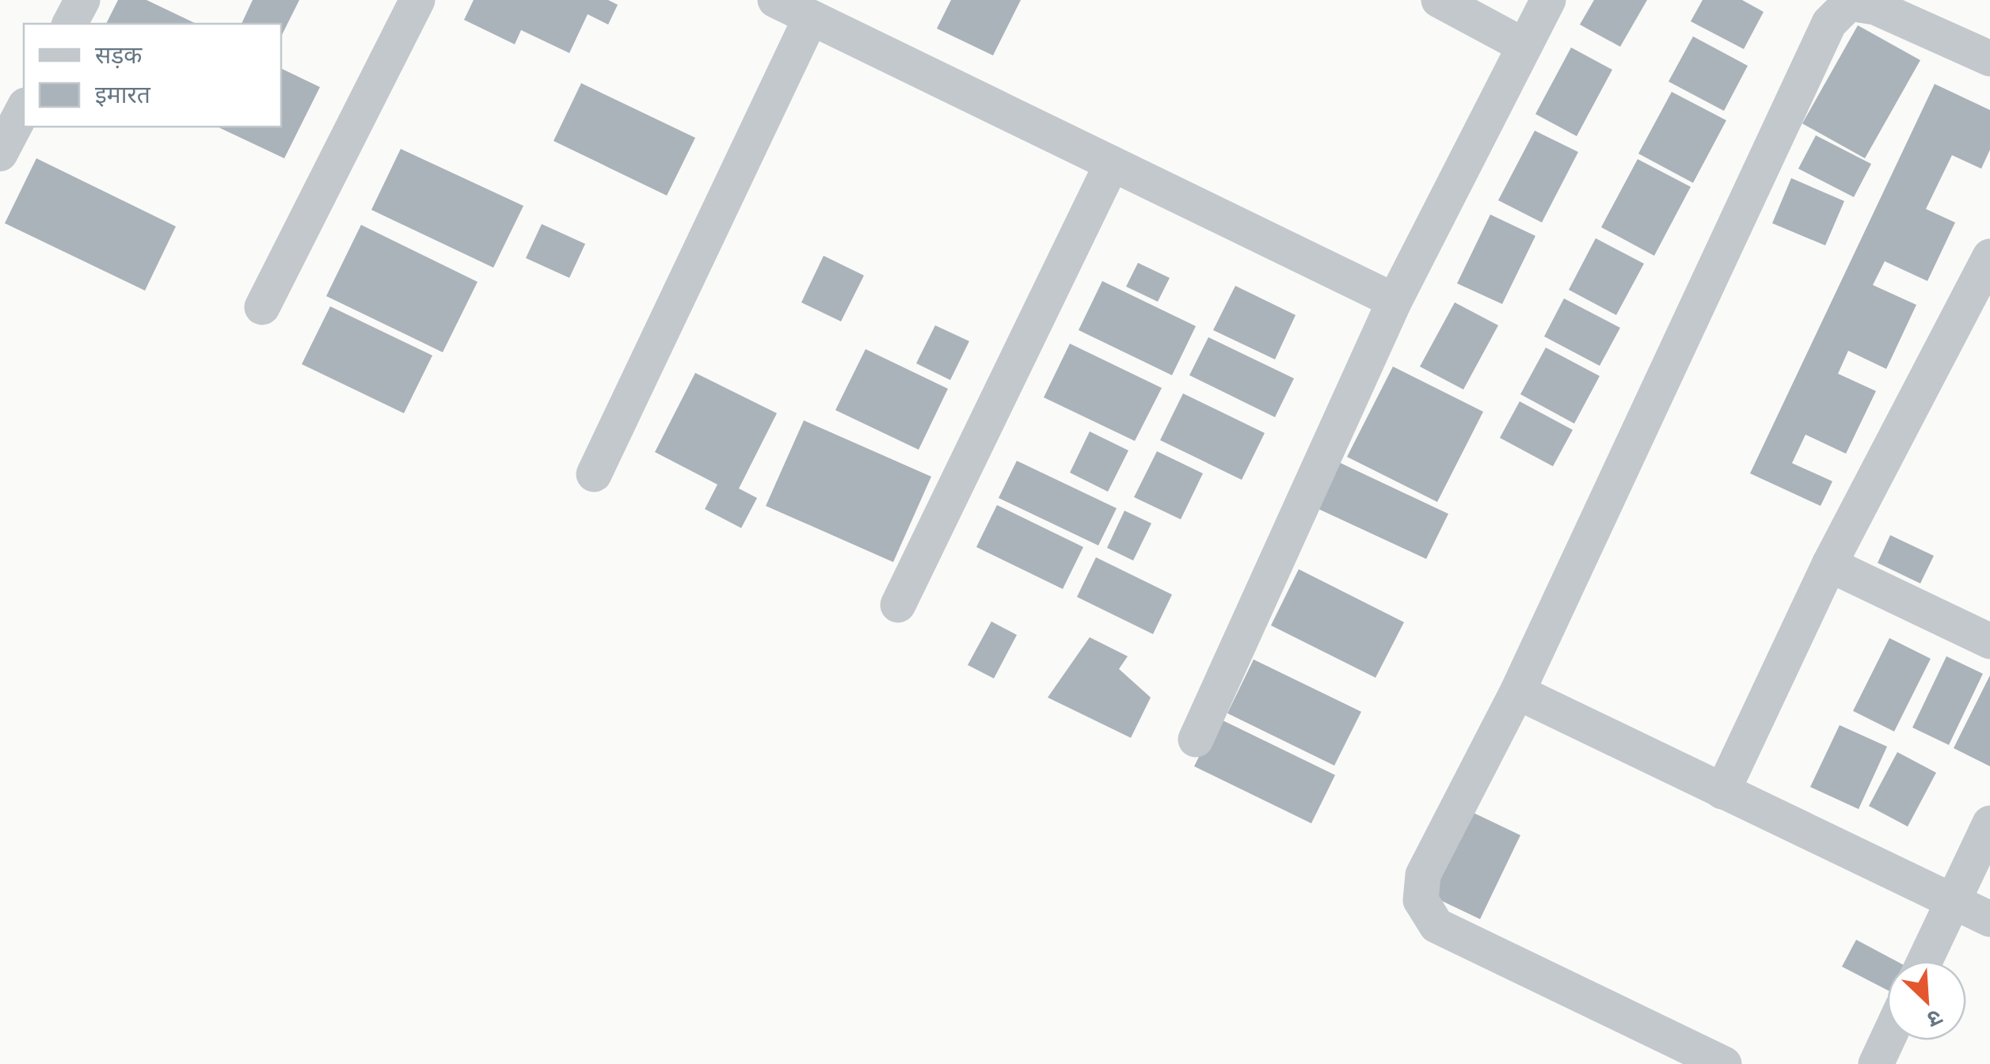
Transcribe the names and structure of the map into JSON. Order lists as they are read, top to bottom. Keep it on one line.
{"legend":["सड़क","इमारत"],"north":"bottom right"}
